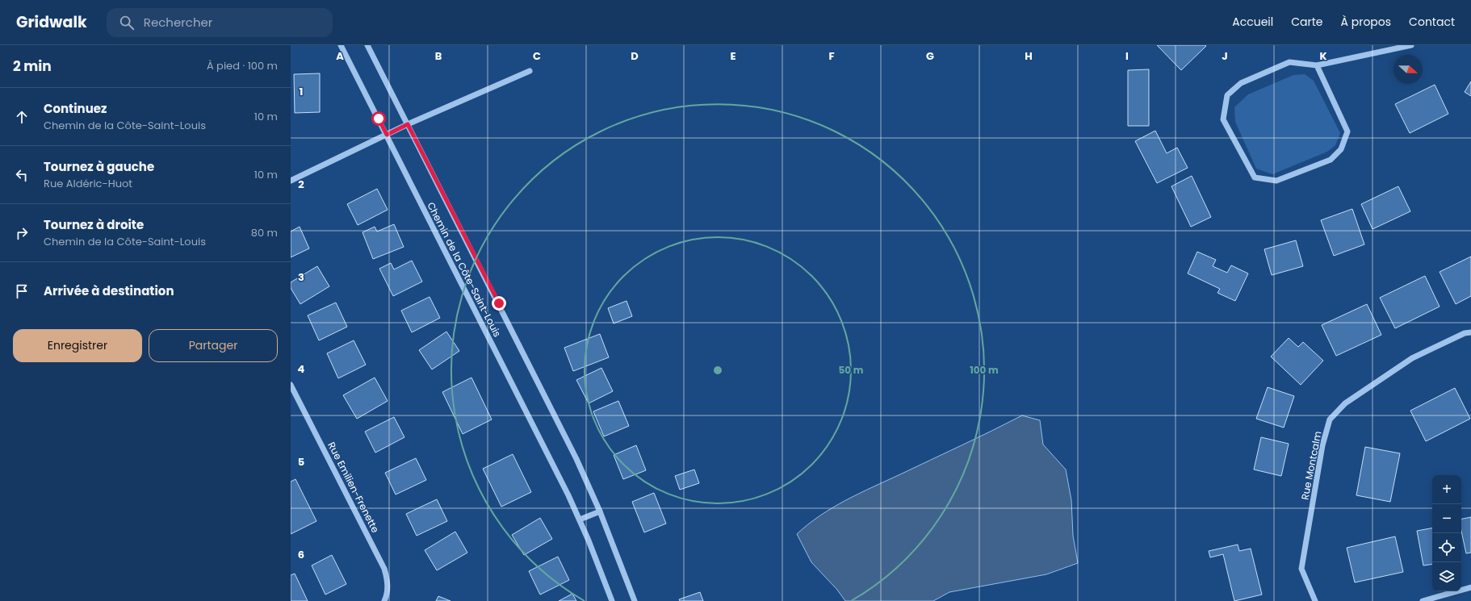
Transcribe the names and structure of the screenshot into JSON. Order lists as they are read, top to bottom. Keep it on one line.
{"streets":{"street":["Chemin de la Côte-Saint-Louis","Rue Montcalm","Rue Emilien-Frenette"]},"north":"right","page":{"header":"Gridwalk","search":"Rechercher","nav":["Accueil","Carte","À propos","Contact"],"heading":["2 min","À pied · 100 m"],"list":[["Continuez","Chemin de la Côte-Saint-Louis","10 m"],["Tournez à gauche","Rue Aldéric-Huot","10 m"],["Tournez à droite","Chemin de la Côte-Saint-Louis","80 m"],"Arrivée à destination"],"buttons":["Enregistrer","Partager"],"map_buttons":["+","−"]},"grid":{"columns":["A","B","C","D","E","F","G","H","I","J","K"],"rows":["1","2","3","4","5","6"]},"rings":["50 m","100 m"]}
